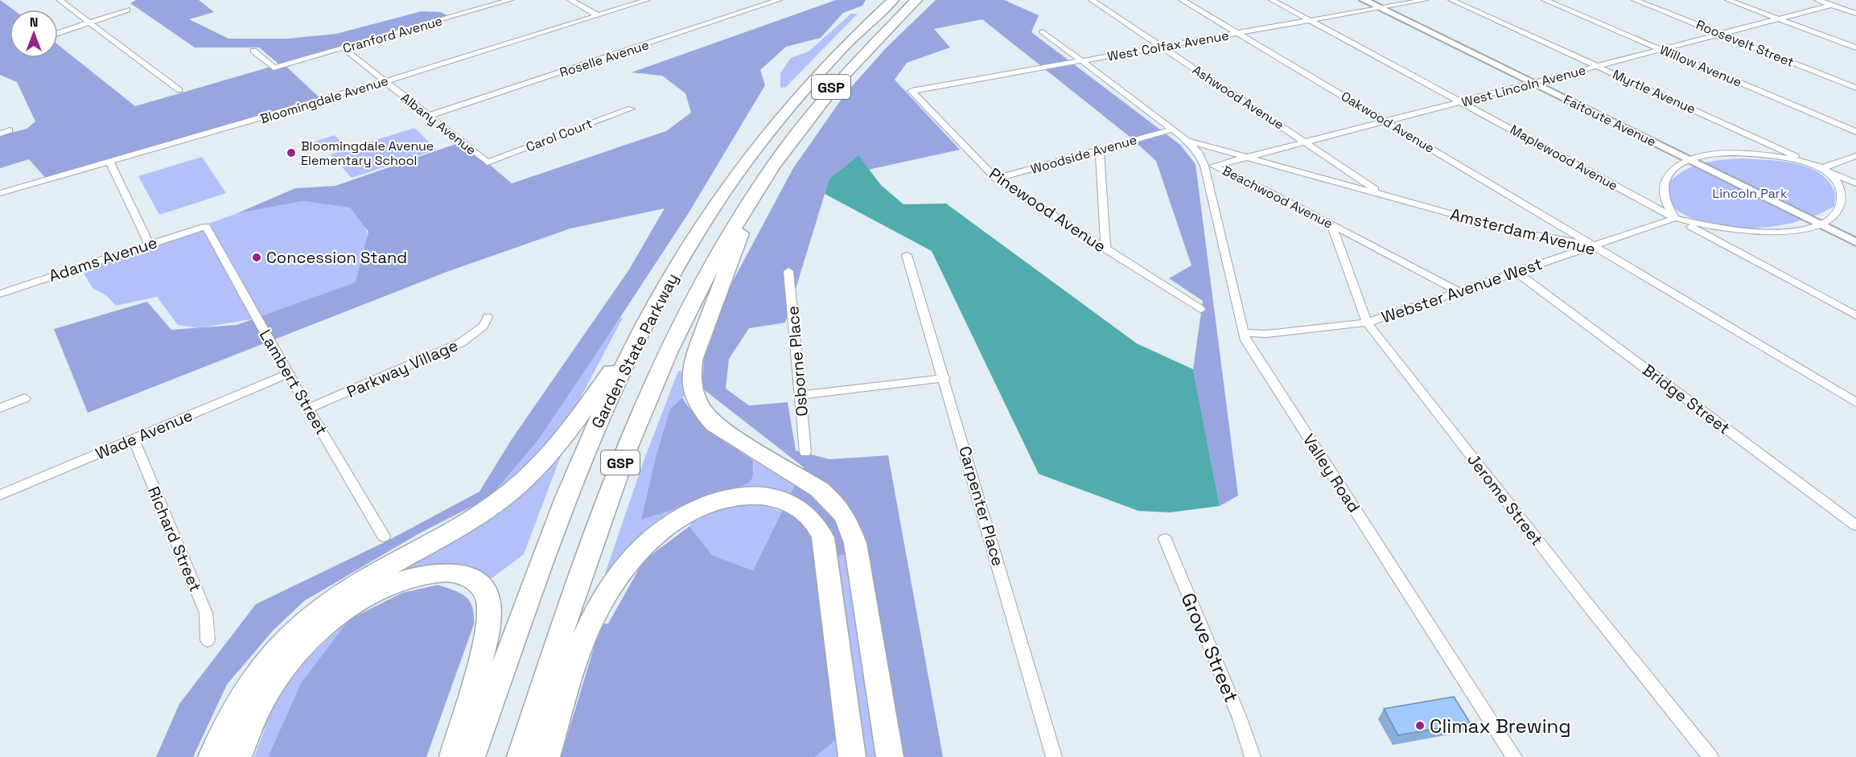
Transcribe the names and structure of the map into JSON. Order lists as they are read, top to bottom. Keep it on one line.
{"streets":{"highway":["GSP","Garden State Parkway"],"street":["Cranford Avenue","Roosevelt Street","West Colfax Avenue","Roselle Avenue","Willow Avenue","West Lincoln Avenue","Myrtle Avenue","Ashwood Avenue","Bloomingdale Avenue","Faitoute Avenue","Oakwood Avenue","Albany Avenue","Carol Court","Woodside Avenue","Maplewood Avenue","Beachwood Avenue","Pinewood Avenue","Amsterdam Avenue","Adams Avenue","Webster Avenue West","Osborne Place","Parkway Village","Lambert Street","Bridge Street","Wade Avenue","Valley Road","Jerome Street","Carpenter Place","Richard Street","Grove Street"]},"crossings":[["Cranford Avenue","Albany Avenue"],["Roosevelt Street","West Lincoln Avenue"],["West Colfax Avenue","Ashwood Avenue"],["West Colfax Avenue","Faitoute Avenue"],["West Colfax Avenue","Oakwood Avenue"],["West Colfax Avenue","Maplewood Avenue"],["West Colfax Avenue","Beachwood Avenue"],["West Colfax Avenue","Pinewood Avenue"],["Roselle Avenue","Albany Avenue"],["Willow Avenue","West Lincoln Avenue"],["West Lincoln Avenue","Myrtle Avenue"],["West Lincoln Avenue","Ashwood Avenue"],["West Lincoln Avenue","Faitoute Avenue"],["West Lincoln Avenue","Oakwood Avenue"],["West Lincoln Avenue","Maplewood Avenue"],["West Lincoln Avenue","Beachwood Avenue"],["West Lincoln Avenue","Amsterdam Avenue"],["West Lincoln Avenue","Valley Road"],["Ashwood Avenue","Amsterdam Avenue"],["Bloomingdale Avenue","Albany Avenue"],["Oakwood Avenue","Amsterdam Avenue"],["Oakwood Avenue","Webster Avenue West"],["Albany Avenue","Carol Court"],["Woodside Avenue","Beachwood Avenue"],["Woodside Avenue","Pinewood Avenue"],["Maplewood Avenue","Webster Avenue West"],["Beachwood Avenue","Amsterdam Avenue"],["Beachwood Avenue","Webster Avenue West"],["Beachwood Avenue","Valley Road"],["Beachwood Avenue","Jerome Street"],["Amsterdam Avenue","Webster Avenue West"],["Adams Avenue","Lambert Street"],["Webster Avenue West","Bridge Street"],["Webster Avenue West","Valley Road"],["Webster Avenue West","Jerome Street"],["Parkway Village","Lambert Street"],["Lambert Street","Wade Avenue"],["Wade Avenue","Richard Street"]],"parks":["Lincoln Park"],"places":["Bloomingdale Avenue Elementary School","Concession Stand","Climax Brewing"],"north":"top"}
